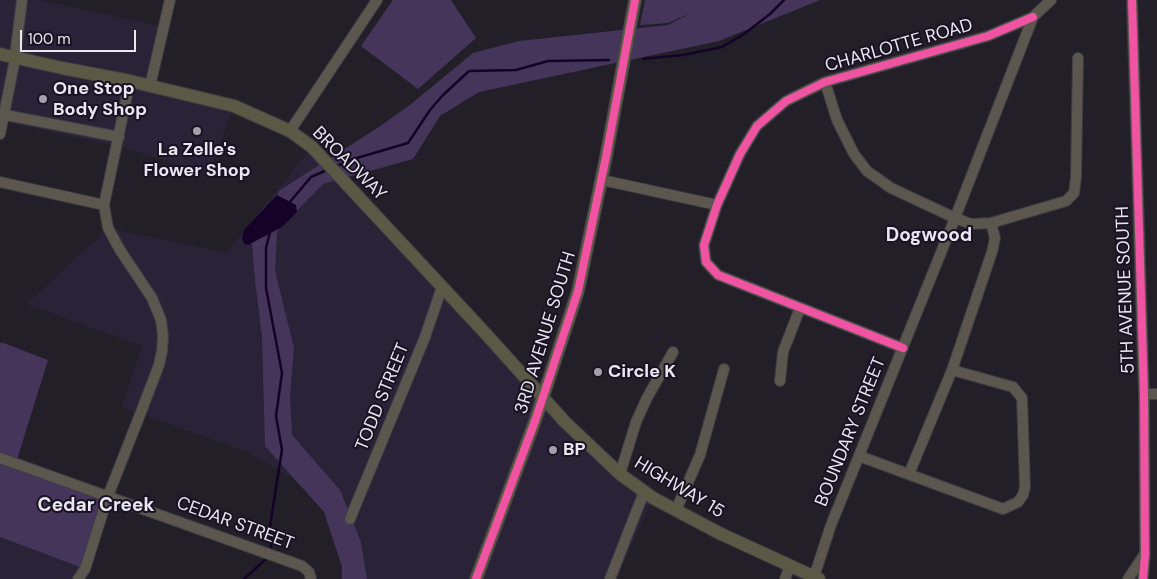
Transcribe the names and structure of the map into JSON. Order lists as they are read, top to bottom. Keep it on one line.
{"streets":{"main road":["BROADWAY","3RD AVENUE SOUTH","HIGHWAY 15"],"street":["CHARLOTTE ROAD","5TH AVENUE SOUTH","TODD STREET","BOUNDARY STREET","CEDAR STREET"]},"crossings":[["CHARLOTTE ROAD","BOUNDARY STREET"],["BROADWAY","3RD AVENUE SOUTH"],["BROADWAY","TODD STREET"],["BROADWAY","HIGHWAY 15"],["3RD AVENUE SOUTH","HIGHWAY 15"],["BOUNDARY STREET","HIGHWAY 15"]],"districts":["Dogwood","Cedar Creek"],"places":["One Stop Body Shop","La Zelle's Flower Shop","Circle K","BP"],"scale_bar":"100 m"}
